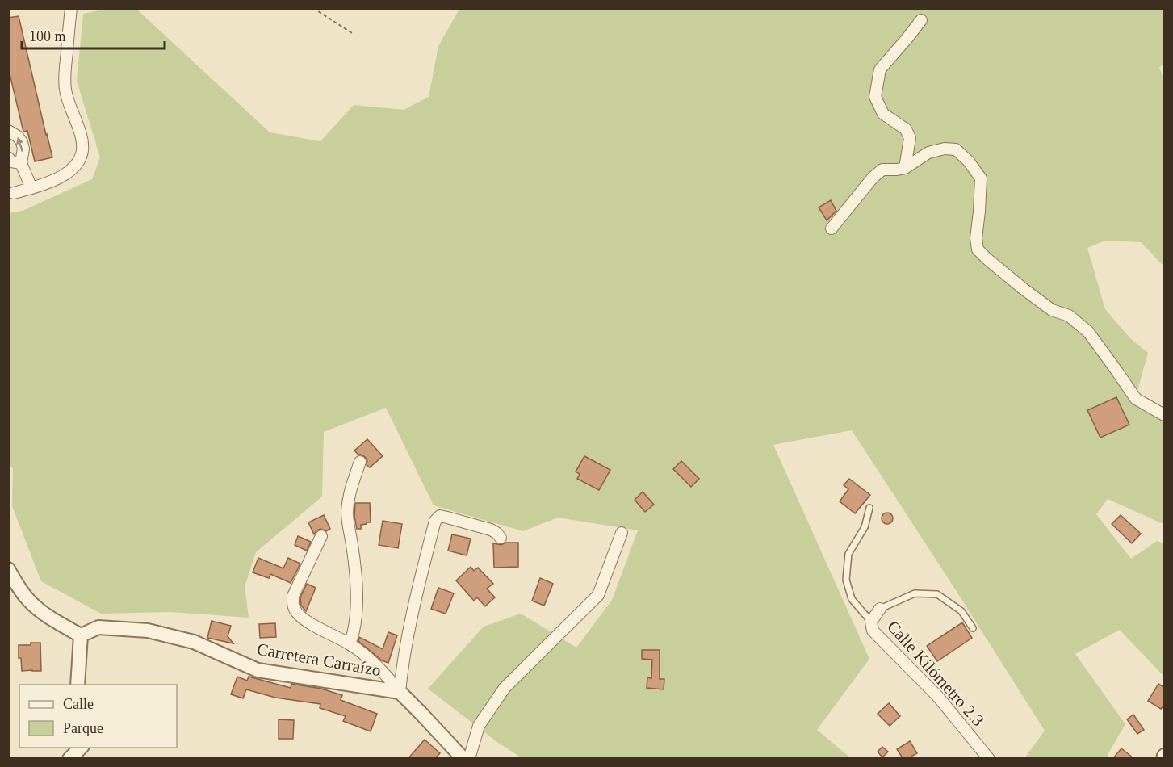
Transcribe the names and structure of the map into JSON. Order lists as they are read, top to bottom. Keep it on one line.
{"streets":{"street":["Carretera Carraízo","Calle Kilómetro 2.3"]},"legend":["Calle","Parque"],"scale_bar":"100 m"}
